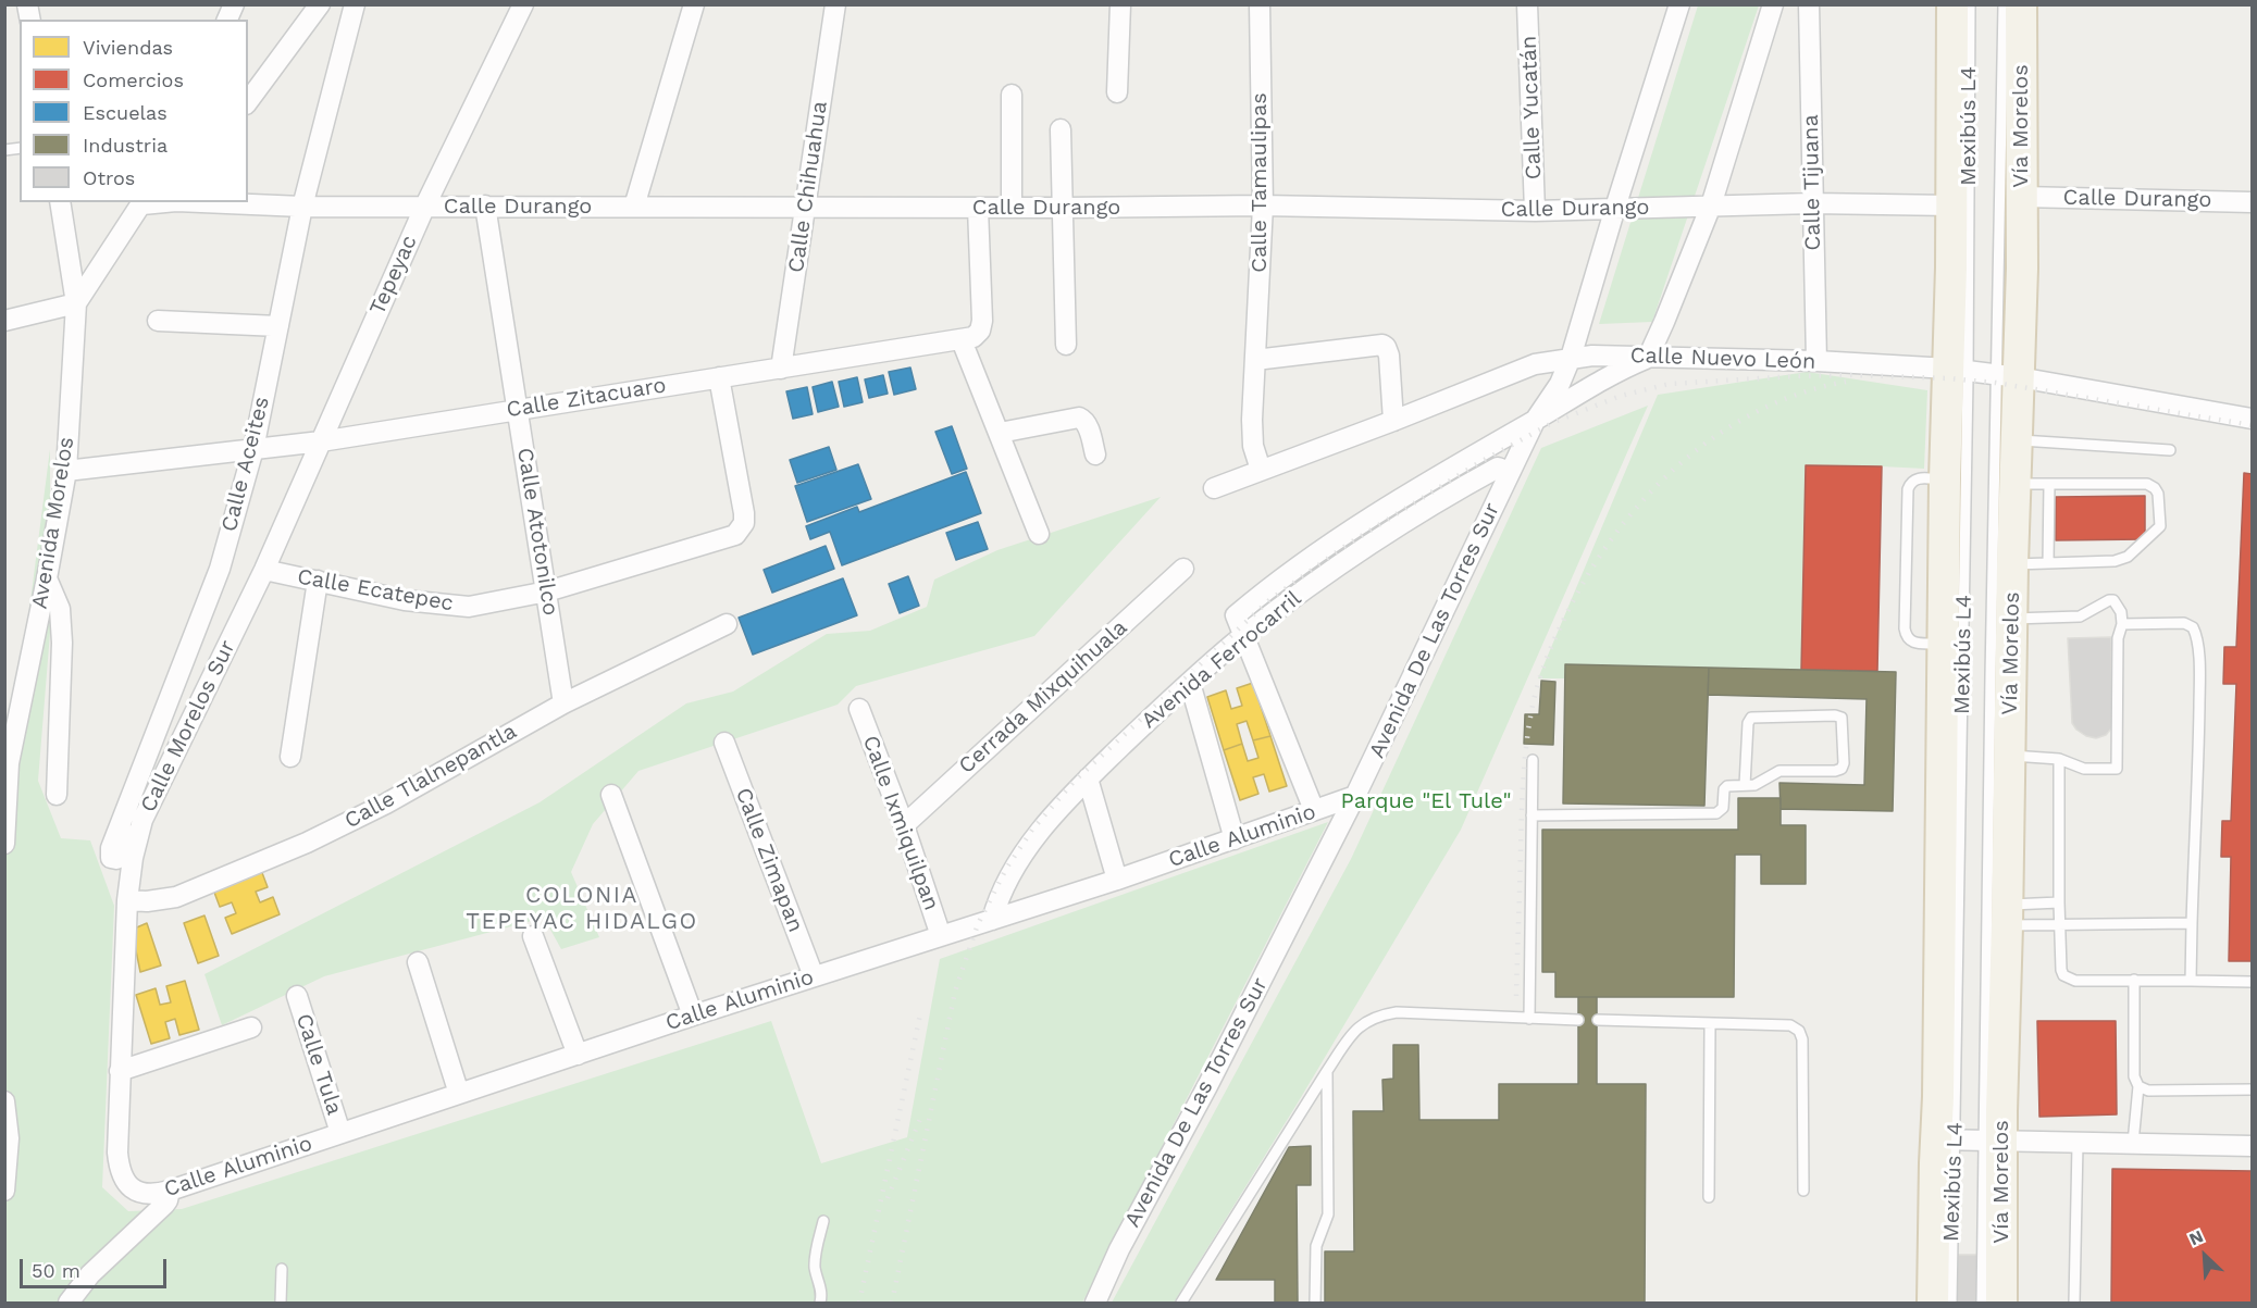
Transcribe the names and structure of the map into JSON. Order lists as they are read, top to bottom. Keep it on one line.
{"streets":{"main road":["Vía Morelos"],"street":["Calle Yucatán","Calle Tamaulipas","Calle Tijuana","Calle Chihuahua","Calle Durango","Tepeyac","Calle Nuevo León","Calle Zitacuaro","Calle Aceites","Avenida Morelos","Calle Atotonilco","Calle Ecatepec","Avenida De Las Torres Sur","Avenida Ferrocarril","Cerrada Mixquihuala","Calle Morelos Sur","Calle Tlalnepantla","Calle Ixmiquilpan","Calle Aluminio","Calle Zimapan","Calle Tula"],"lane":["Mexibús L4"]},"crossings":[["Calle Yucatán","Calle Durango"],["Mexibús L4","Vía Morelos"],["Mexibús L4","Calle Nuevo León"],["Vía Morelos","Calle Durango"],["Vía Morelos","Calle Nuevo León"],["Calle Tamaulipas","Calle Durango"],["Calle Tamaulipas","Calle Nuevo León"],["Calle Tijuana","Calle Durango"],["Calle Tijuana","Calle Nuevo León"],["Calle Chihuahua","Calle Durango"],["Calle Chihuahua","Calle Zitacuaro"],["Calle Durango","Tepeyac"],["Calle Durango","Calle Aceites"],["Calle Durango","Calle Atotonilco"],["Calle Durango","Avenida De Las Torres Sur"],["Tepeyac","Calle Zitacuaro"],["Tepeyac","Calle Morelos Sur"],["Calle Nuevo León","Avenida De Las Torres Sur"],["Calle Nuevo León","Avenida Ferrocarril"],["Calle Zitacuaro","Calle Aceites"],["Calle Zitacuaro","Avenida Morelos"],["Calle Zitacuaro","Calle Atotonilco"],["Calle Zitacuaro","Calle Ecatepec"],["Calle Zitacuaro","Calle Morelos Sur"],["Calle Aceites","Calle Morelos Sur"],["Calle Atotonilco","Calle Ecatepec"],["Calle Atotonilco","Calle Tlalnepantla"],["Calle Ecatepec","Calle Morelos Sur"],["Avenida De Las Torres Sur","Avenida Ferrocarril"],["Avenida De Las Torres Sur","Calle Aluminio"],["Avenida Ferrocarril","Calle Aluminio"],["Cerrada Mixquihuala","Calle Ixmiquilpan"],["Calle Morelos Sur","Calle Tlalnepantla"],["Calle Morelos Sur","Calle Aluminio"],["Calle Ixmiquilpan","Calle Aluminio"],["Calle Aluminio","Calle Zimapan"],["Calle Aluminio","Calle Tula"]],"districts":["COLONIA TEPEYAC HIDALGO"],"parks":["Parque \"El Tule\""],"legend":["Viviendas","Comercios","Escuelas","Industria","Otros"],"scale_bar":"50 m","north":"top left"}
